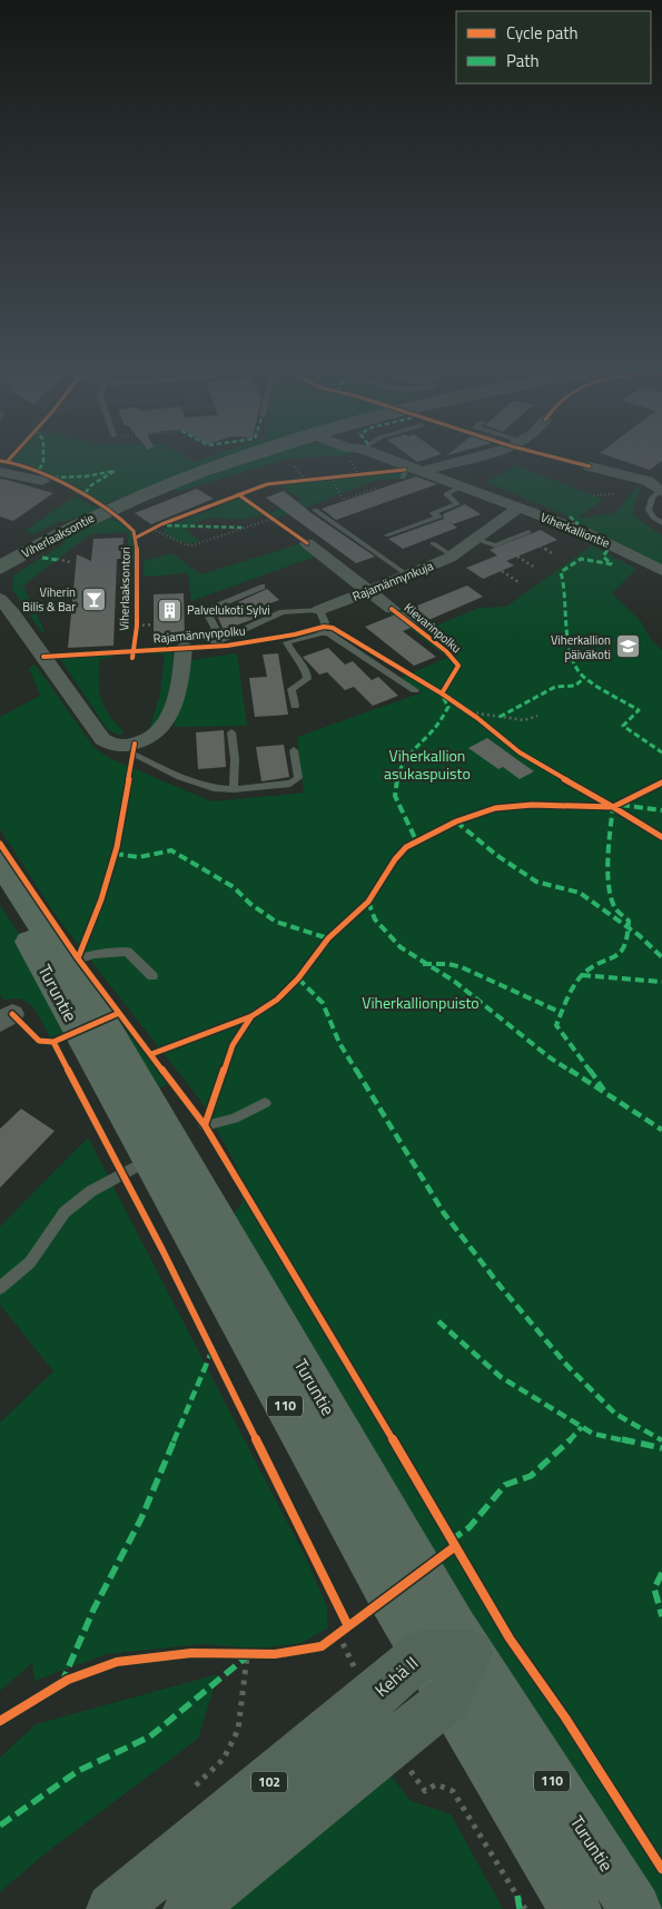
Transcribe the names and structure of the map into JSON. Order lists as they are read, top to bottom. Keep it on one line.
{"streets":{"highway":["Kehä II","102"],"main road":["Turuntie","110"],"street":["Viherkalliontie","Viherlaaksontie","Rajamännynkuja","Kievarinpolku"],"cycle path":["Viherlaaksontori","Rajamännynpolku"]},"crossings":[["Viherkalliontie","Rajamännynkuja"],["Rajamännynkuja","Kievarinpolku"],["Turuntie","Kehä II"]],"parks":["Viherkallion asukaspuisto","Viherkallionpuisto"],"places":{"bar":["Viherin Bilis & Bar"],"building":["Palvelukoti Sylvi"],"school or university":["Viherkallion päiväkoti"]},"legend":["Cycle path","Path"]}
